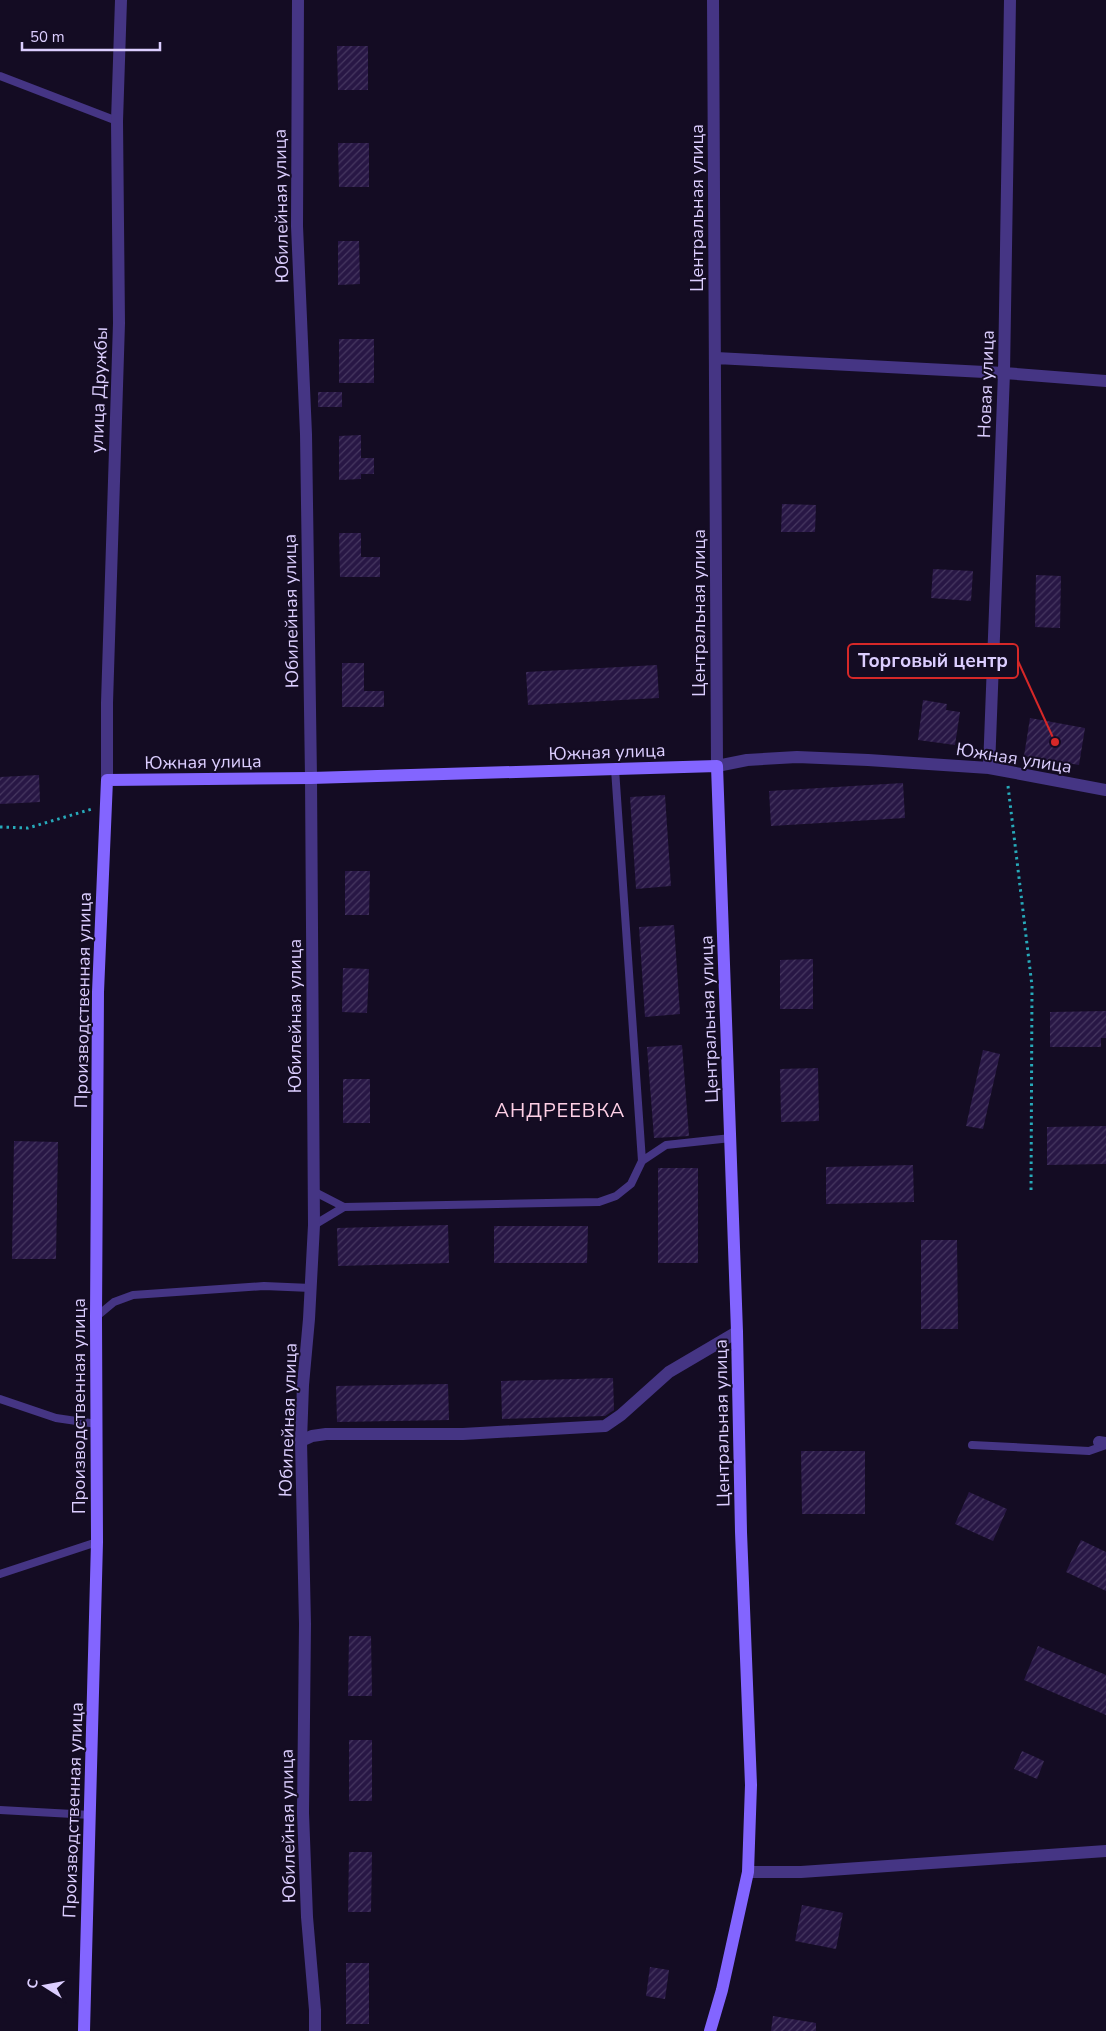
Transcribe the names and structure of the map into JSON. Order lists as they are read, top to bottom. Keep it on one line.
{"streets":{"street":["Юбилейная улица","Центральная улица","Новая улица","улица Дружбы","Южная улица","Производственная улица"]},"crossings":[["Юбилейная улица","Южная улица"],["Центральная улица","Южная улица"],["Новая улица","Южная улица"],["улица Дружбы","Южная улица"],["улица Дружбы","Производственная улица"],["Южная улица","Производственная улица"]],"districts":["АНДРЕЕВКА"],"places":["Торговый центр"],"scale_bar":"50 m","north":"left"}
